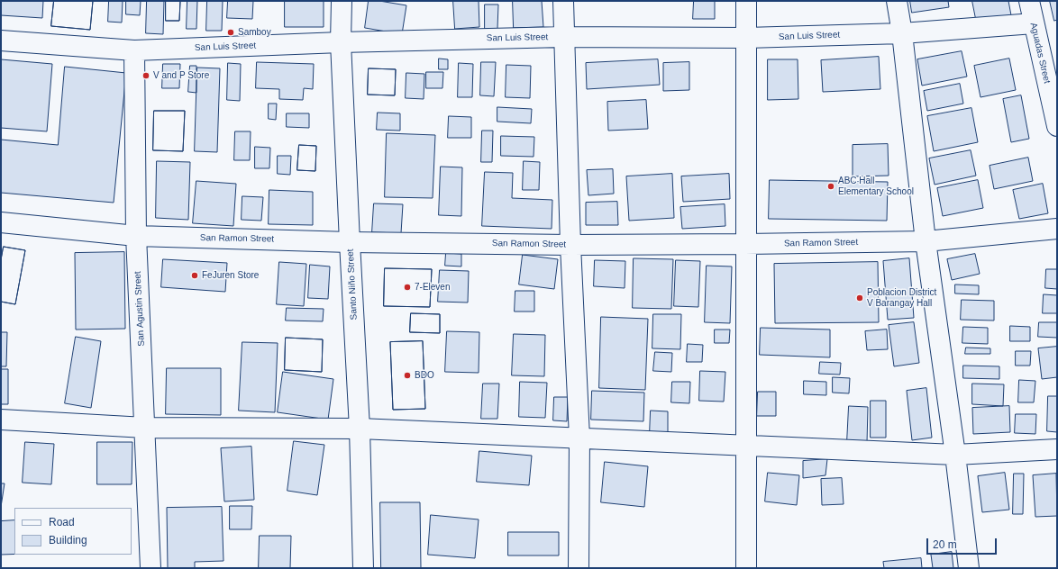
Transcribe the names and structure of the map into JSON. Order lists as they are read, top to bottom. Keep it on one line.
{"streets":{"street":["San Luis Street","Aguadas Street","San Ramon Street","Santo Niño Street","San Agustin Street"]},"crossings":[["San Luis Street","Aguadas Street"],["San Luis Street","Santo Niño Street"],["San Luis Street","San Agustin Street"],["San Ramon Street","Santo Niño Street"],["San Ramon Street","San Agustin Street"]],"places":["Samboy","V and P Store","ABC Hall Elementary School","FeJuren Store","7-Eleven","Poblacion District V Barangay Hall","BDO"],"legend":["Road","Building"],"scale_bar":"20 m"}
